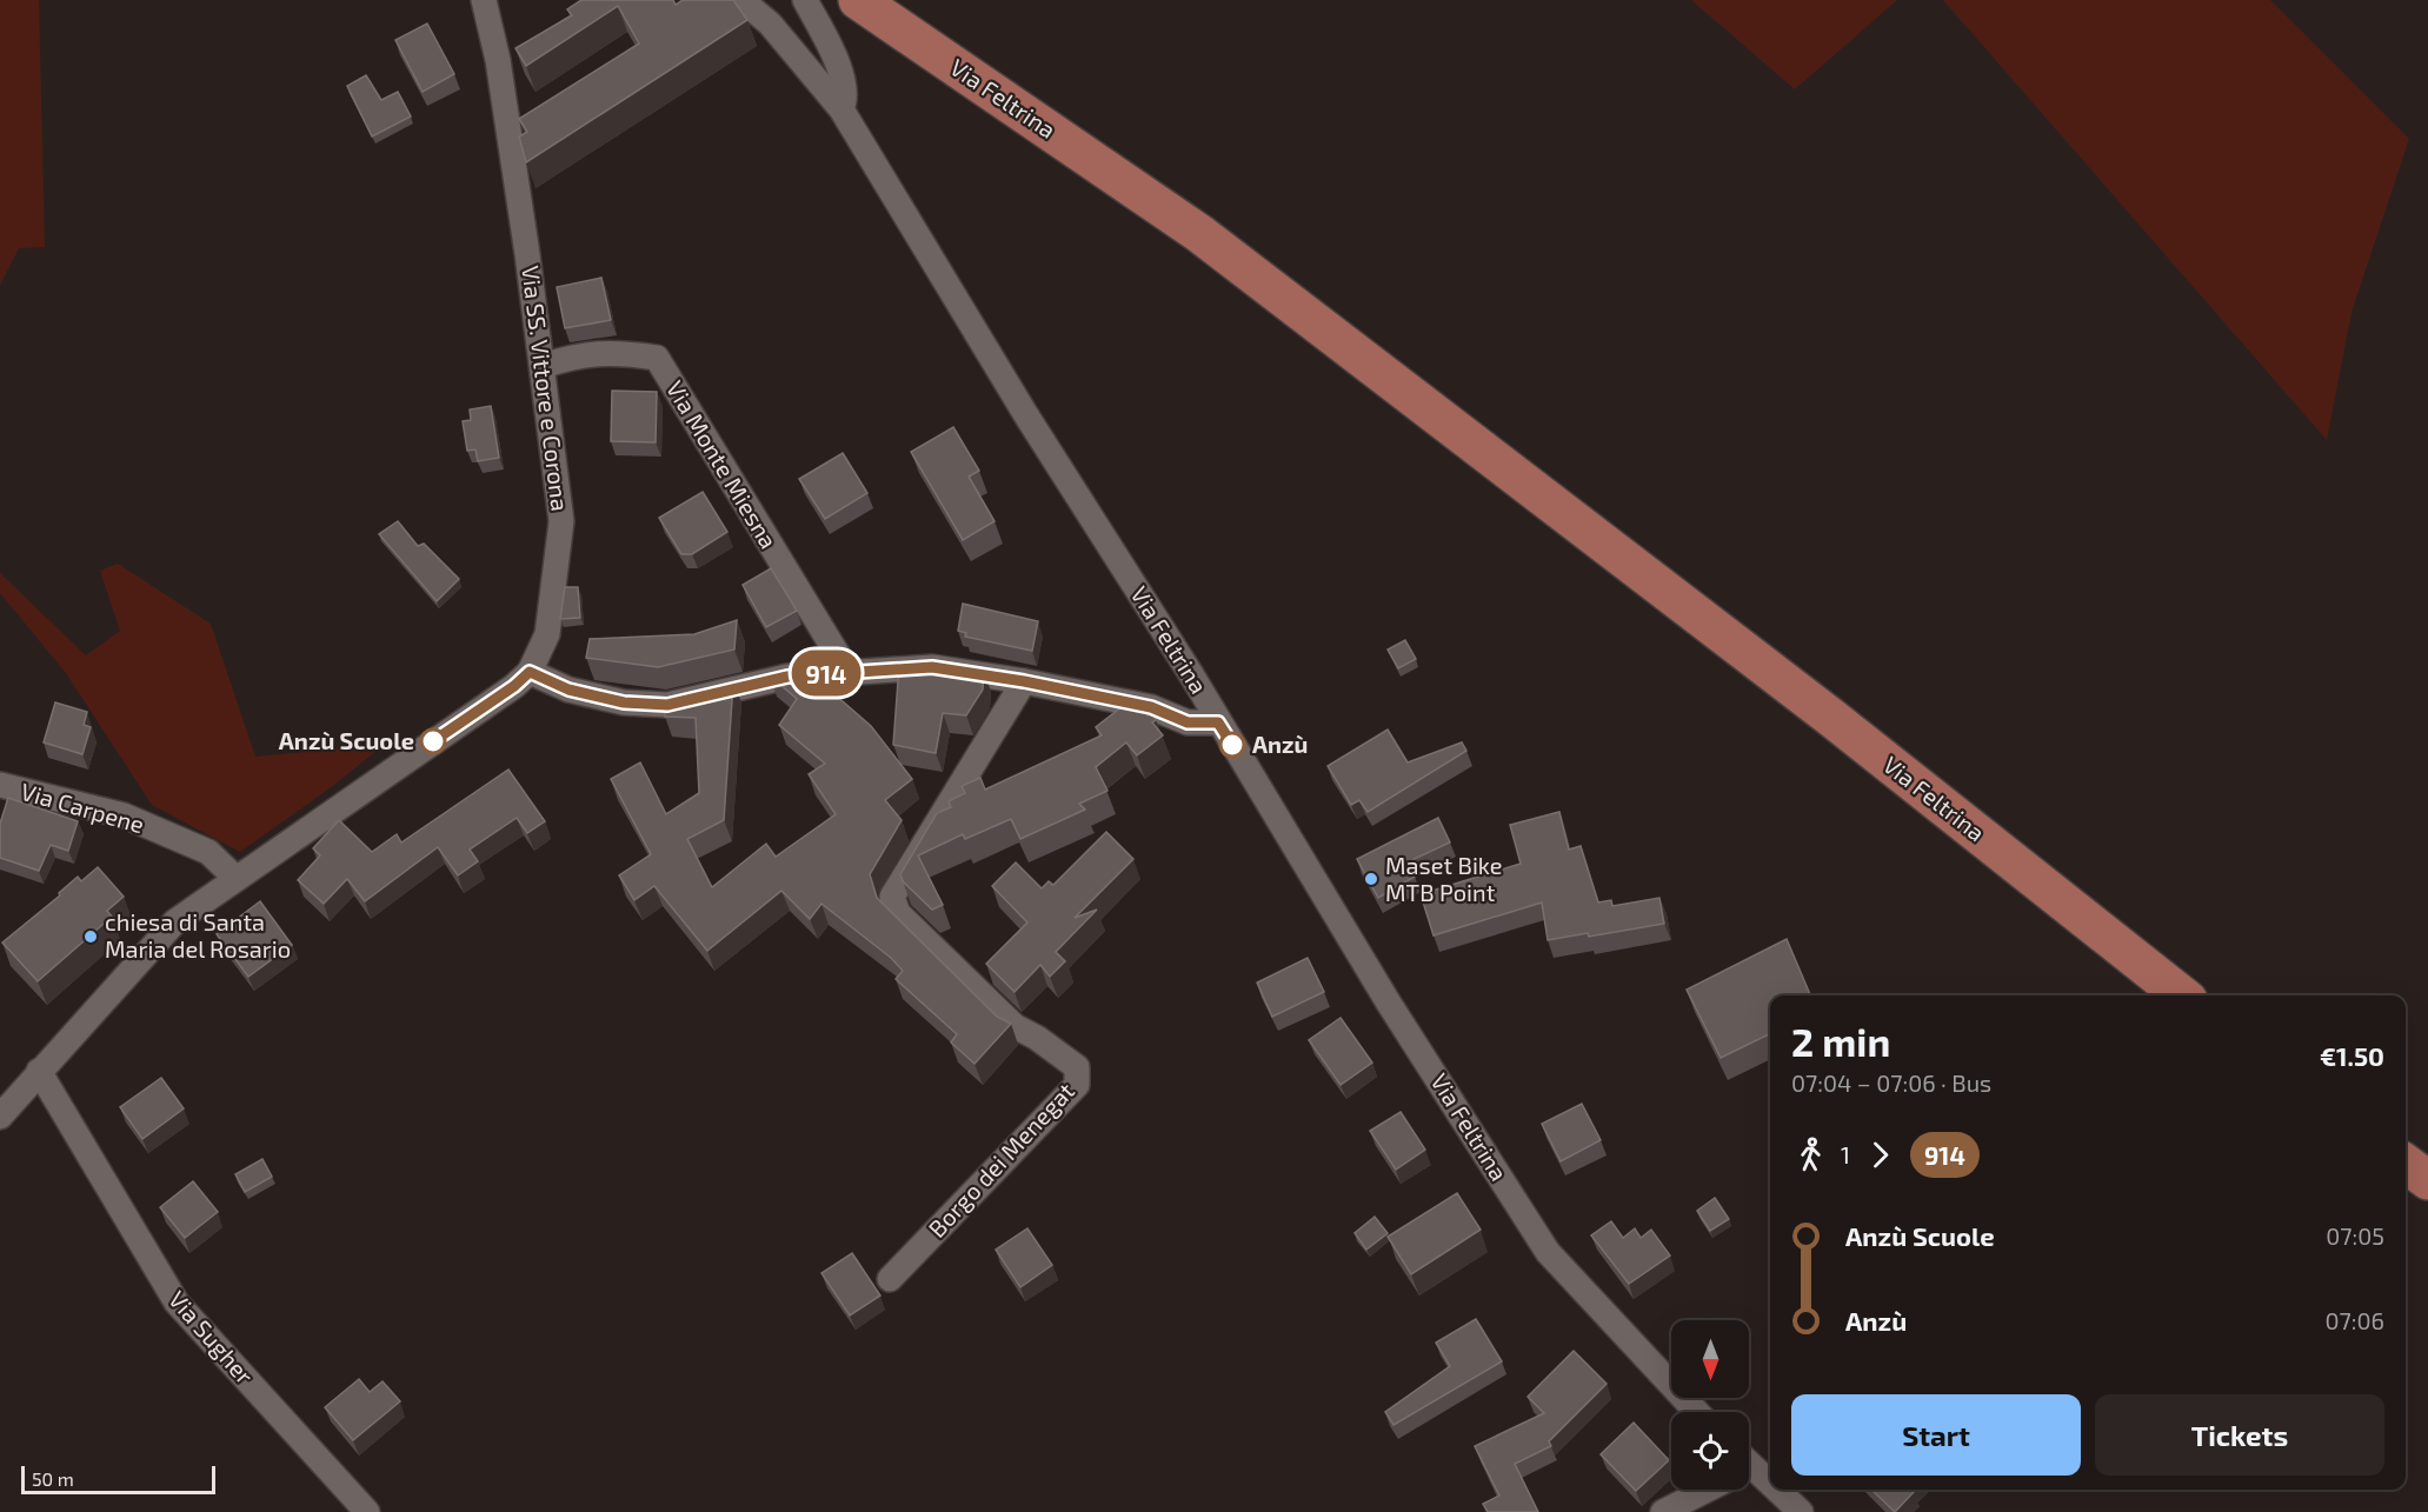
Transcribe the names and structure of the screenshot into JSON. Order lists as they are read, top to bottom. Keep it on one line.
{"streets":{"main road":["Via Feltrina"],"street":["Via SS. Vittore e Corona","Via Monte Miesna","Via Carpene","Borgo dei Menegat","Via Sugher"]},"crossings":[["Via SS. Vittore e Corona","Via Monte Miesna"],["Via SS. Vittore e Corona","Via Carpene"],["Via SS. Vittore e Corona","Via Sugher"]],"places":["Anzù Scuole","Anzù","Maset Bike MTB Point","chiesa di Santa Maria del Rosario"],"lines":["bus line 914"],"scale_bar":"50 m","north":"bottom","page":{"on_map":"914","heading":["2 min","07:04 – 07:06 · Bus","€1.50"],"legs":["1","914"],"list":[{"name":"Anzù Scuole","value":"07:05"},{"name":"Anzù","value":"07:06"}],"buttons":["Start","Tickets"],"scale":"50 m"}}
